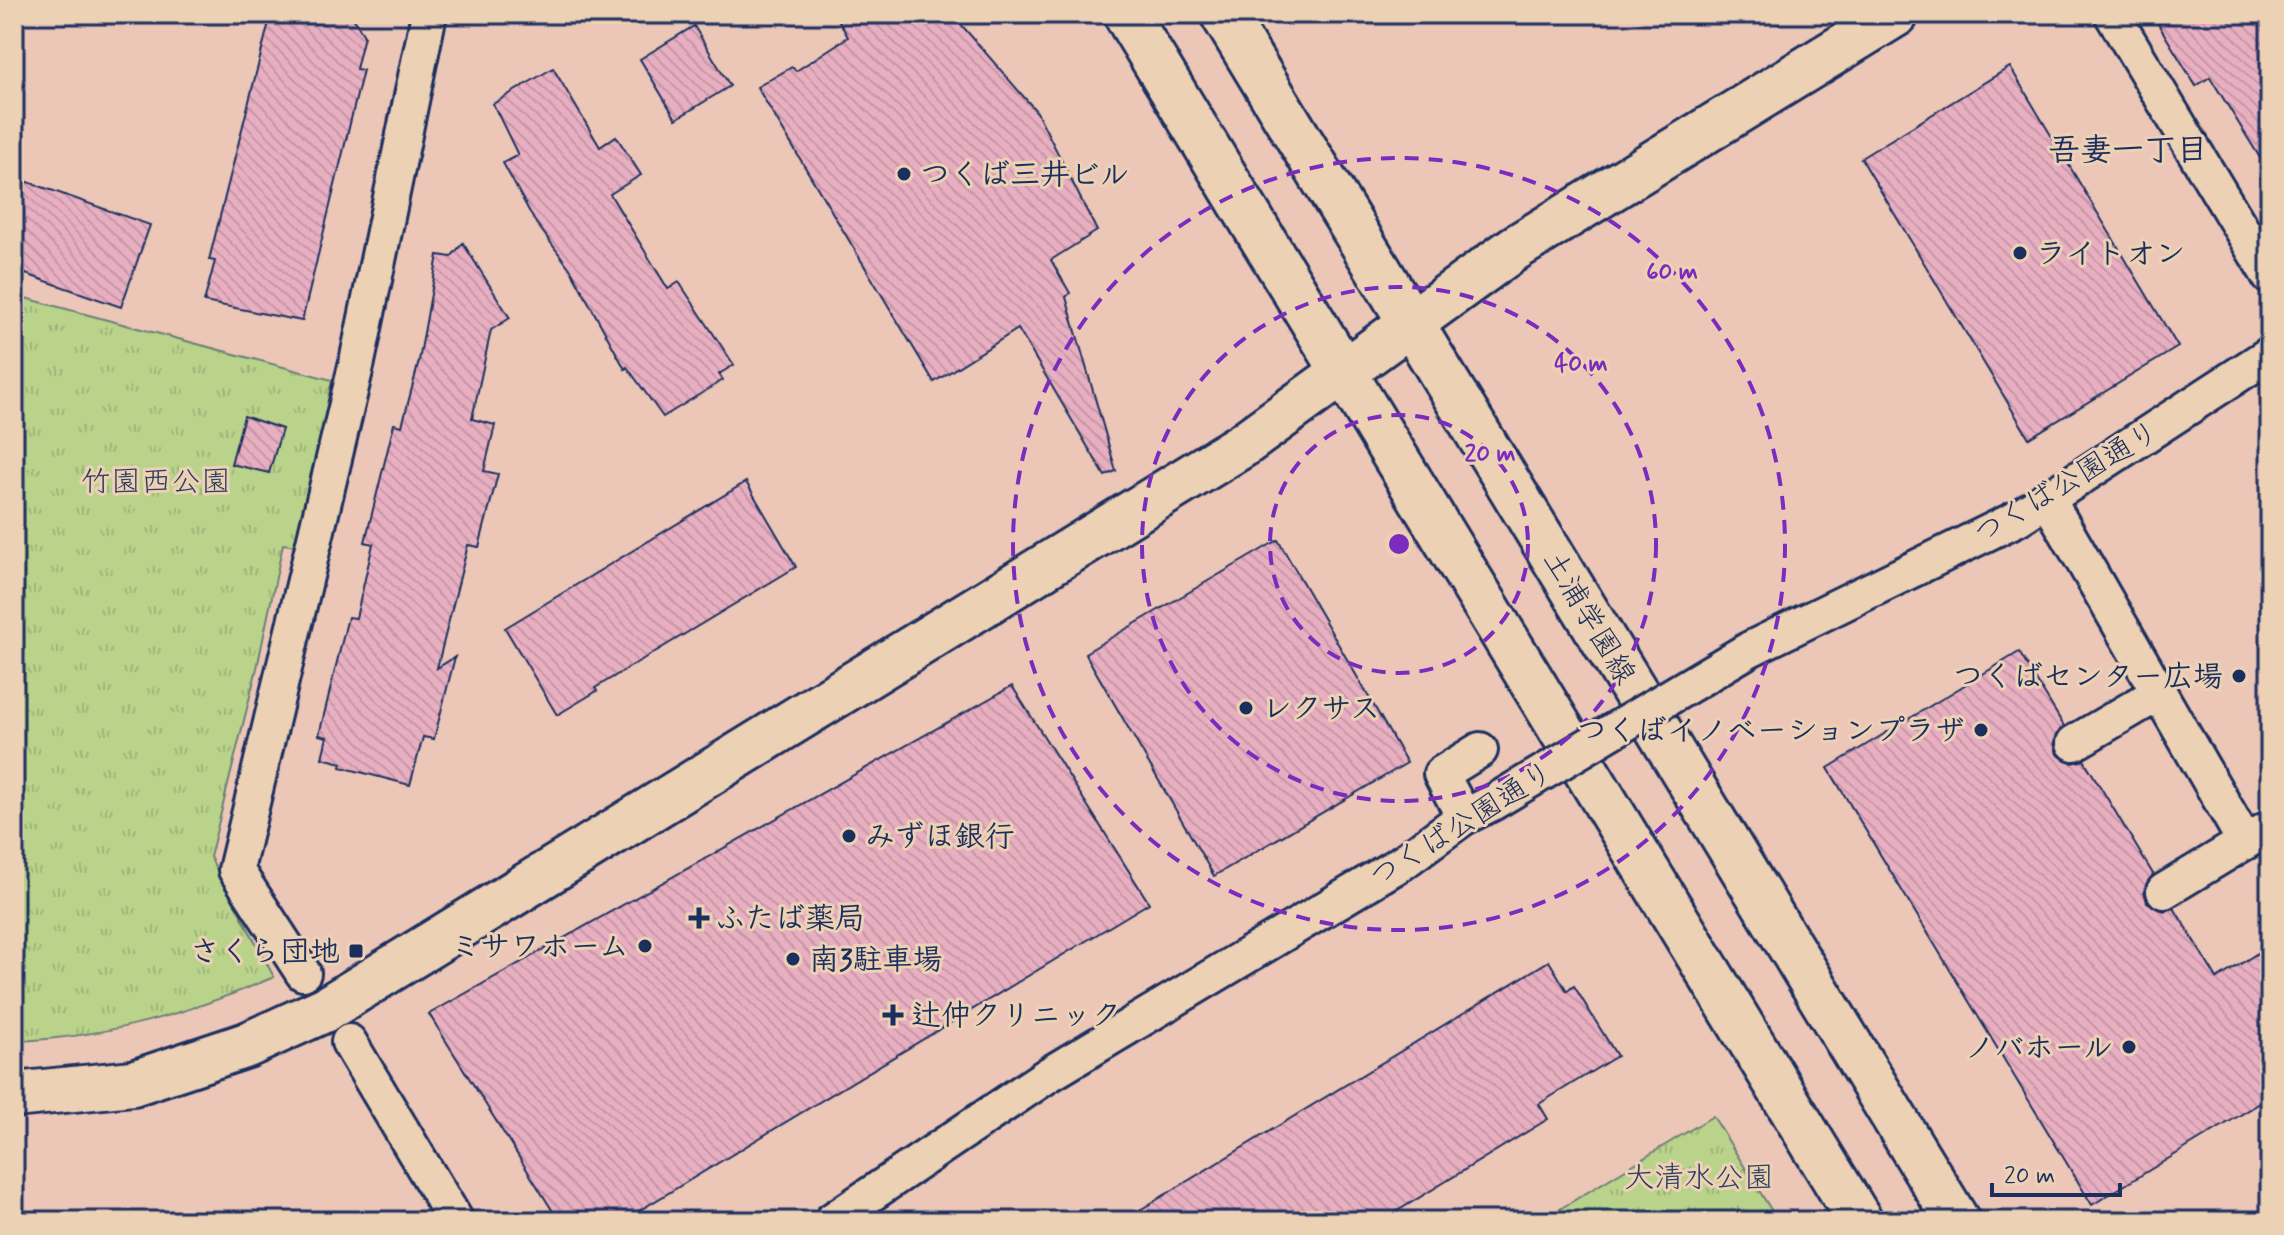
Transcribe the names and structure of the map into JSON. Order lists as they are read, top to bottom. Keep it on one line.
{"streets":{"main road":["土浦学園線"],"street":["つくば公園通り"]},"districts":["吾妻一丁目"],"parks":["竹園西公園","大清水公園"],"places":{"other":["つくば三井ビル","ライトオン","つくばセンター広場","レクサス","つくばイノベーションプラザ","みずほ銀行","ミサワホーム","南3駐車場","ノバホール"],"health":["ふたば薬局","辻仲クリニック"],"transit":["さくら団地"]},"scale_bar":"20 m","rings":["60 m","40 m","20 m"]}
